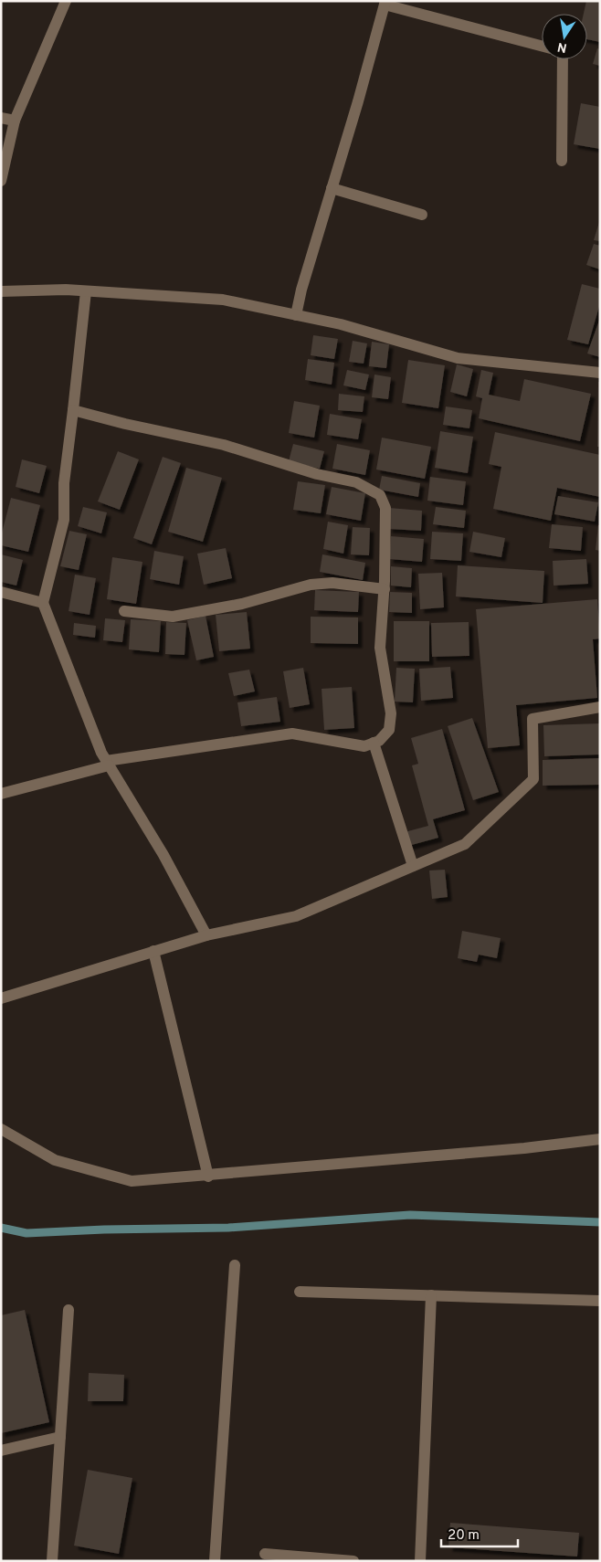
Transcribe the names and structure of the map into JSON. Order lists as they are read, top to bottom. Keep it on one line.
{"scale_bar":"20 m","north":"bottom"}
